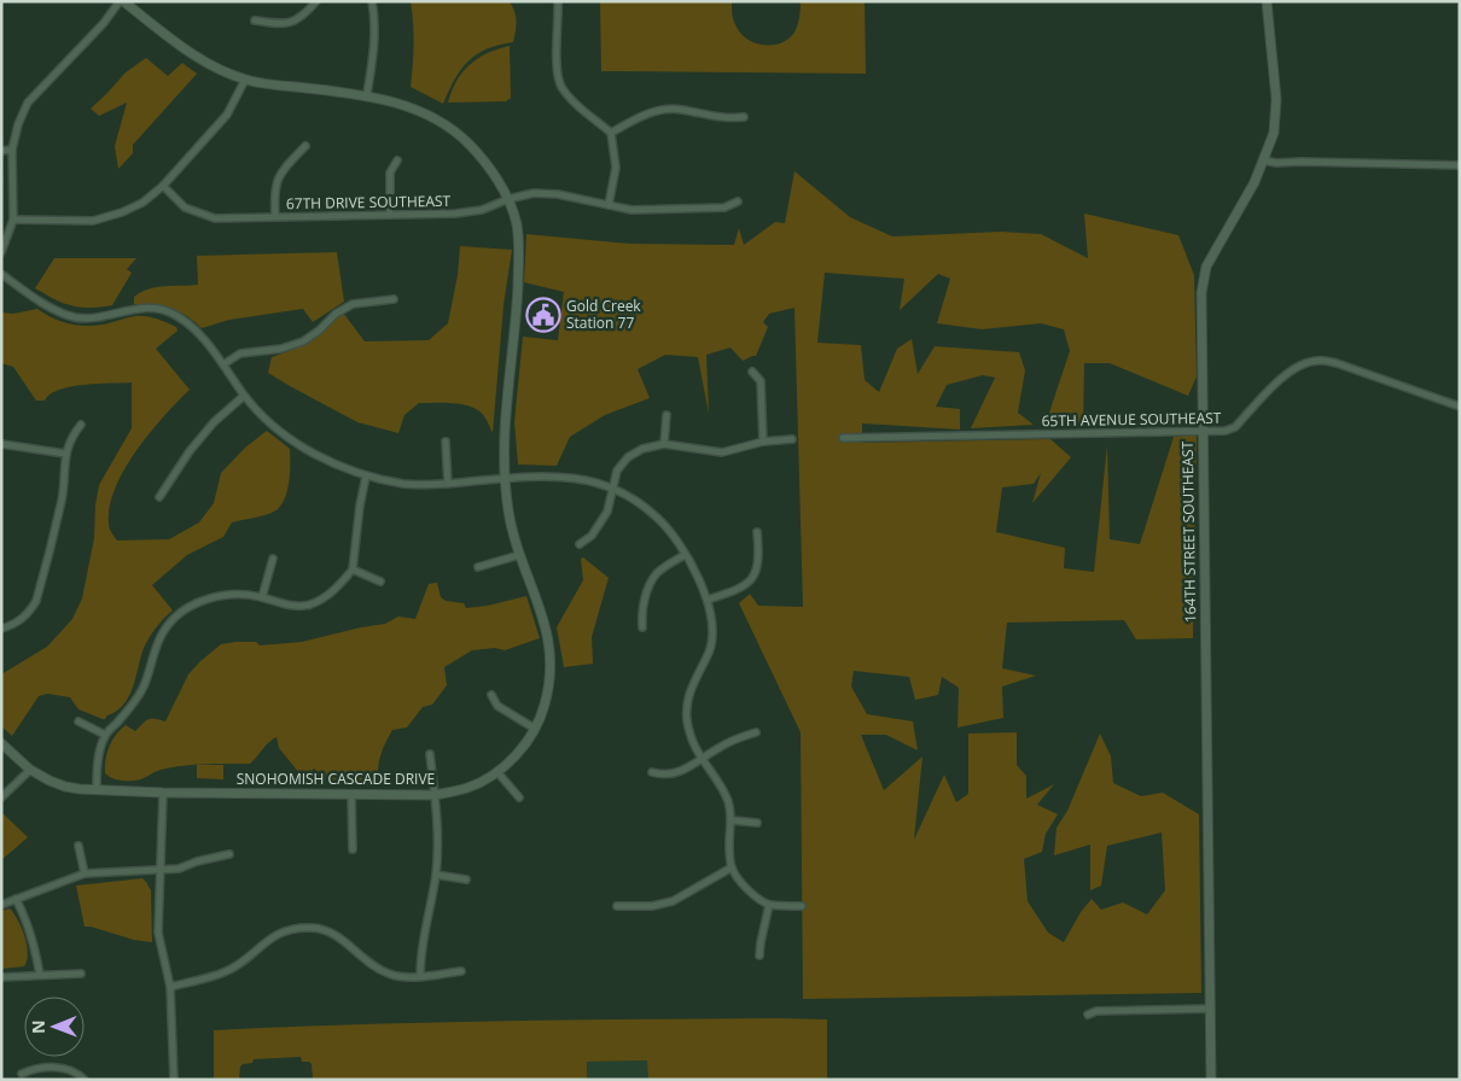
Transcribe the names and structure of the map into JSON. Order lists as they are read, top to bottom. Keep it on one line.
{"streets":{"street":["67TH DRIVE SOUTHEAST","65TH AVENUE SOUTHEAST","164TH STREET SOUTHEAST","SNOHOMISH CASCADE DRIVE"]},"crossings":[["67TH DRIVE SOUTHEAST","SNOHOMISH CASCADE DRIVE"],["65TH AVENUE SOUTHEAST","164TH STREET SOUTHEAST"]],"places":{"public building":["Gold Creek Station 77"]},"north":"left"}
